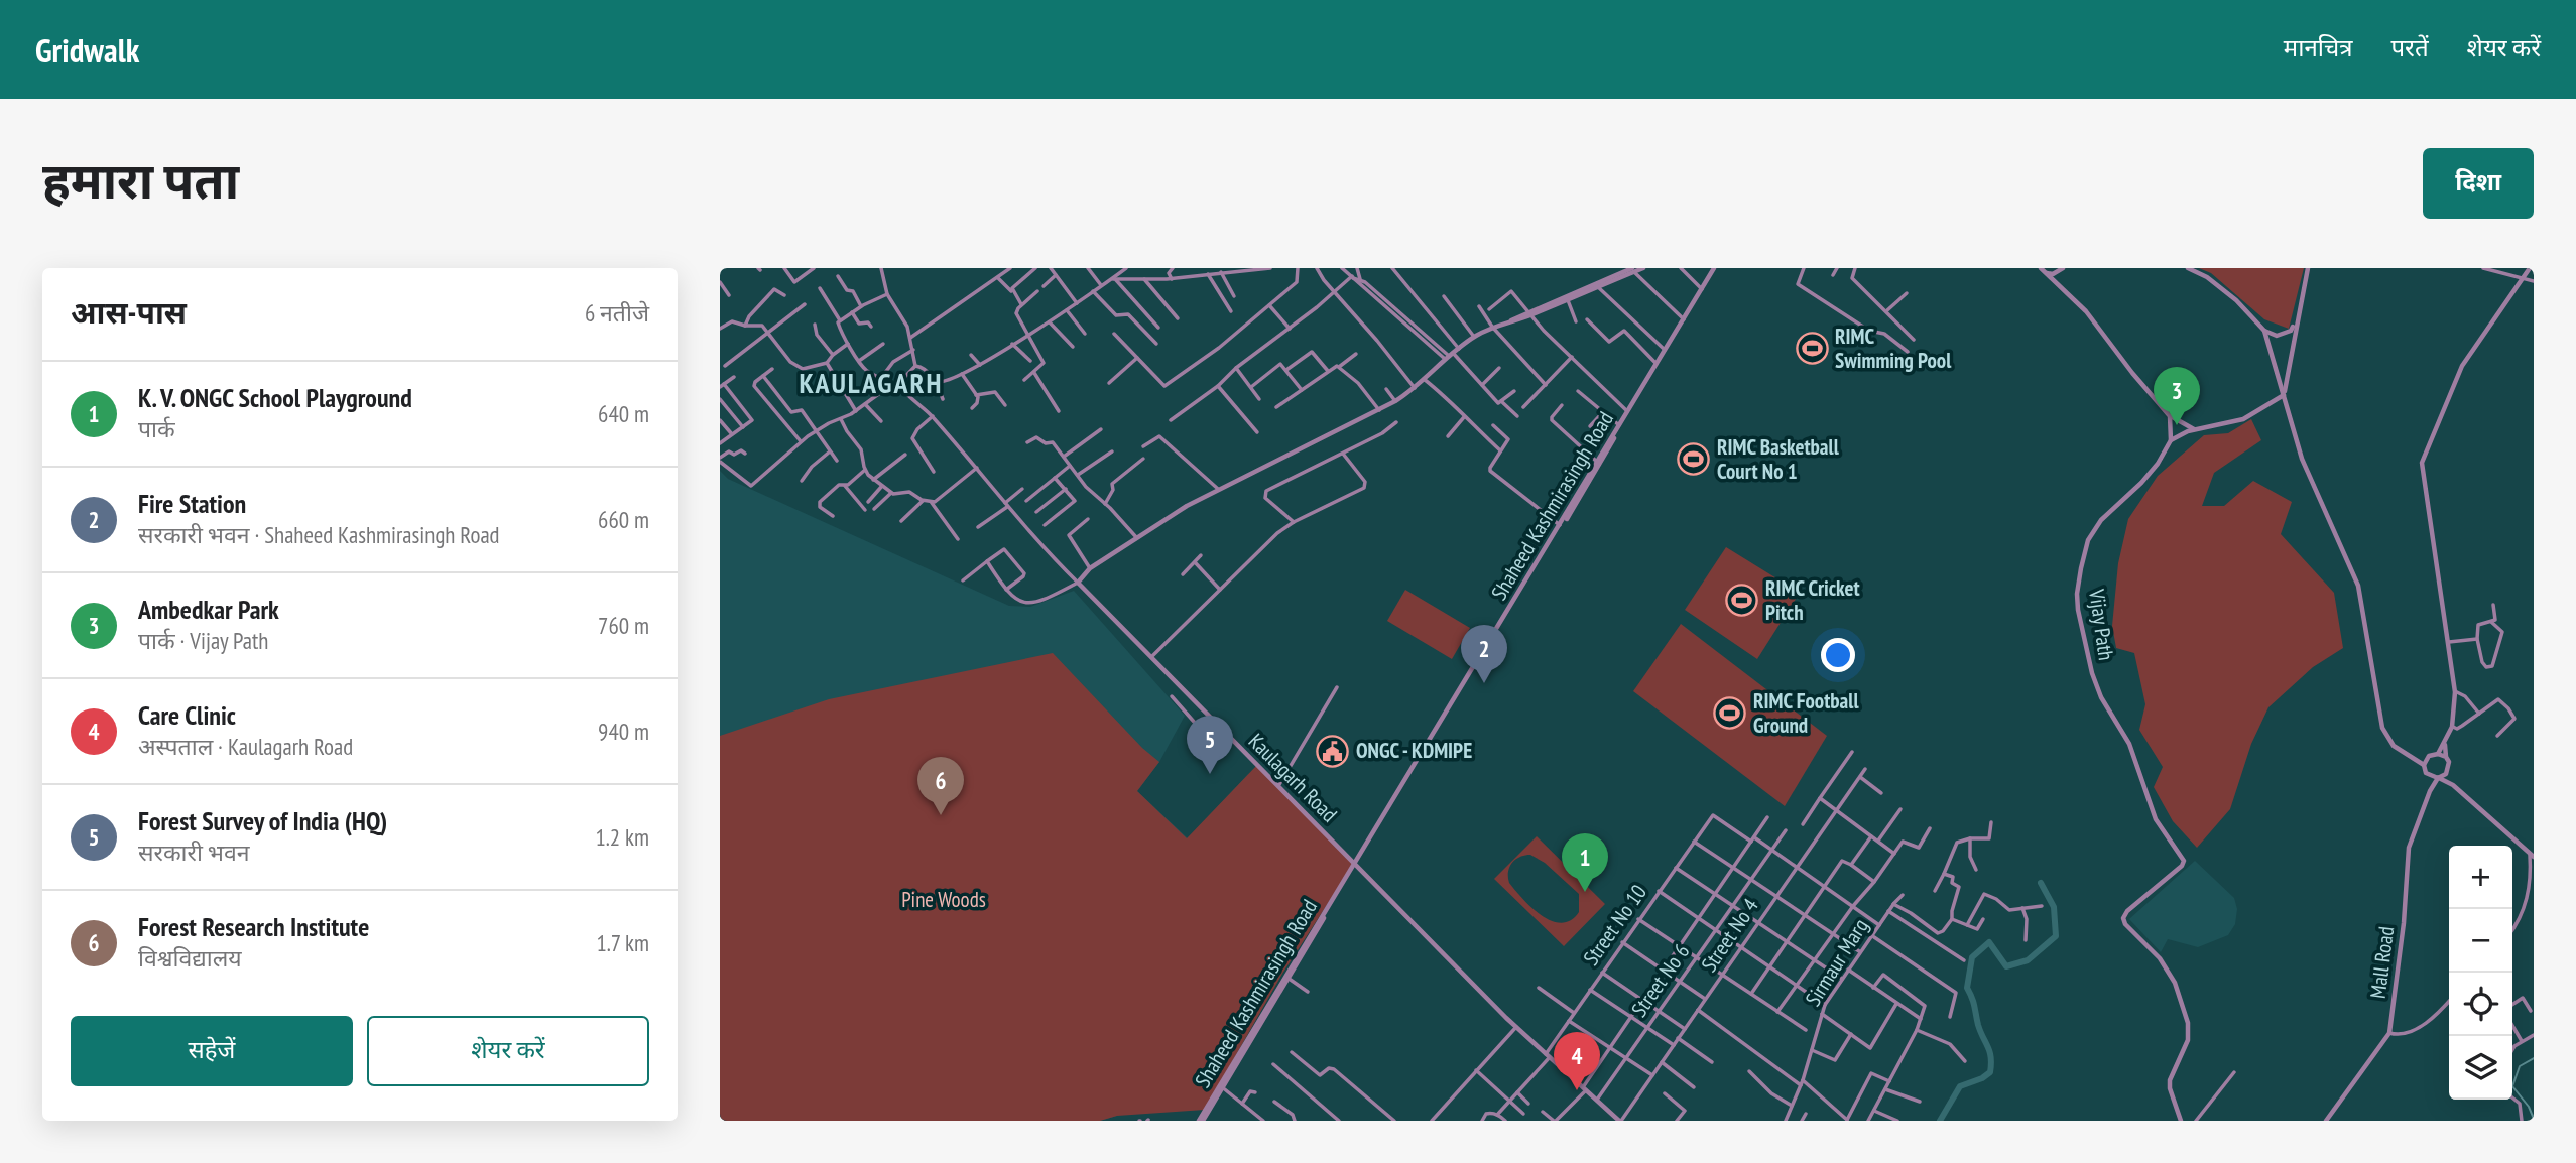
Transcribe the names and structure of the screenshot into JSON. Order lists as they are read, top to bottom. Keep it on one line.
{"streets":{"street":["Shaheed Kashmirasingh Road","Vijay Path","Kaulagarh Road","Street No 10","Street No 4","Sirmaur Marg","Mall Road","Street No 6"]},"crossings":[["Shaheed Kashmirasingh Road","Kaulagarh Road"],["Kaulagarh Road","Street No 10"],["Kaulagarh Road","Street No 4"],["Kaulagarh Road","Street No 6"]],"districts":["KAULAGARH"],"parks":["Pine Woods"],"places":{"sports":["RIMC Swimming Pool","RIMC Basketball Court No 1","RIMC Cricket Pitch","RIMC Football Ground"],"public building":["ONGC - KDMIPE"]},"page":{"header":"Gridwalk","nav":["मानचित्र","परतें","शेयर करें"],"title":"हमारा पता","buttons":["दिशा",["सहेजें","शेयर करें"]],"heading":["आस-पास","6 नतीजे"],"list":[{"mark":"1","name":"K. V. ONGC School Playground","note":"पार्क","value":"640 m"},{"mark":"2","name":"Fire Station","note":"सरकारी भवन · Shaheed Kashmirasingh Road","value":"660 m"},{"mark":"3","name":"Ambedkar Park","note":"पार्क · Vijay Path","value":"760 m"},{"mark":"4","name":"Care Clinic","note":"अस्पताल · Kaulagarh Road","value":"940 m"},{"mark":"5","name":"Forest Survey of India (HQ)","note":"सरकारी भवन","value":"1.2 km"},{"mark":"6","name":"Forest Research Institute","note":"विश्वविद्यालय","value":"1.7 km"}],"pins":["3","2","5","6","1","4"],"map_buttons":["+","−"]}}
